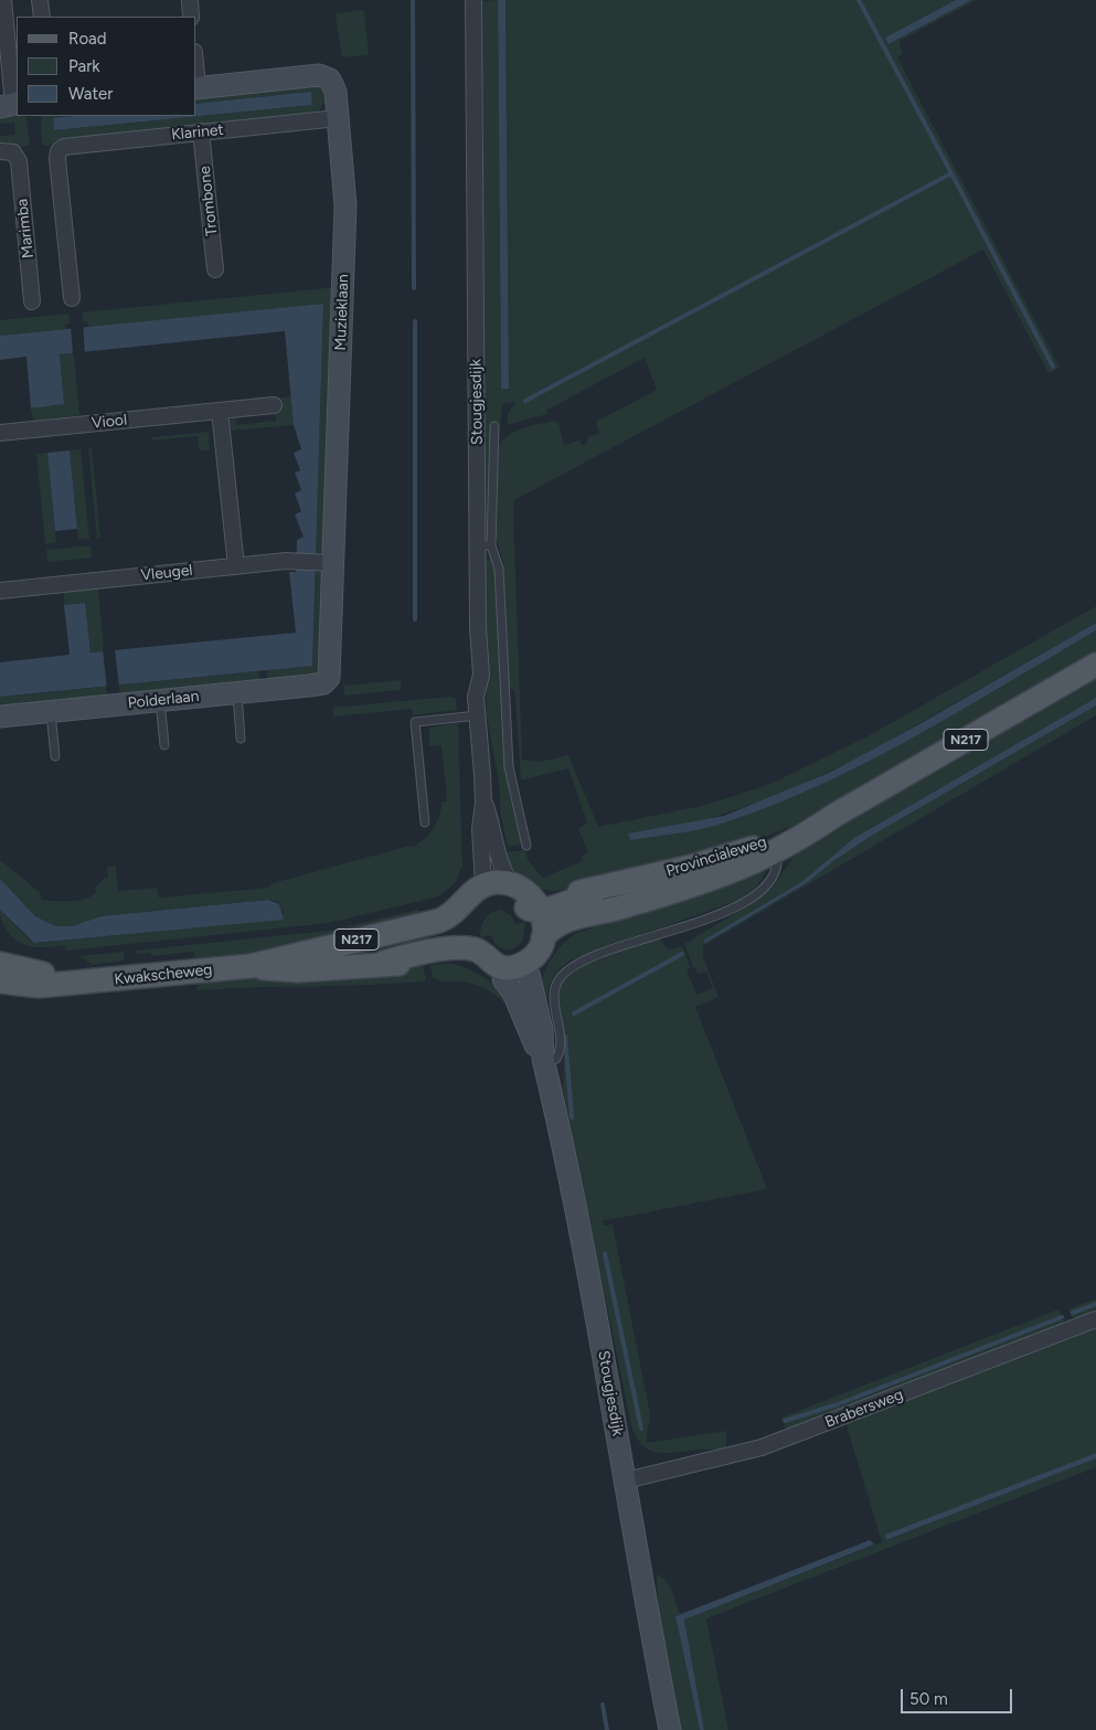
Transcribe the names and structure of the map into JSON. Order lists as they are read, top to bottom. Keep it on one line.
{"streets":{"main road":["N217","Provincialeweg","Kwakscheweg"],"street":["Klarinet","Trombone","Marimba","Muzieklaan","Stougjesdijk","Viool","Vleugel","Polderlaan","Brabersweg"]},"crossings":[["Klarinet","Trombone"],["Klarinet","Muzieklaan"],["Muzieklaan","Vleugel"],["Muzieklaan","Polderlaan"],["Stougjesdijk","N217"],["Stougjesdijk","Kwakscheweg"],["Stougjesdijk","Brabersweg"],["N217","Provincialeweg"],["N217","Kwakscheweg"]],"legend":["Road","Park","Water"],"scale_bar":"50 m"}
